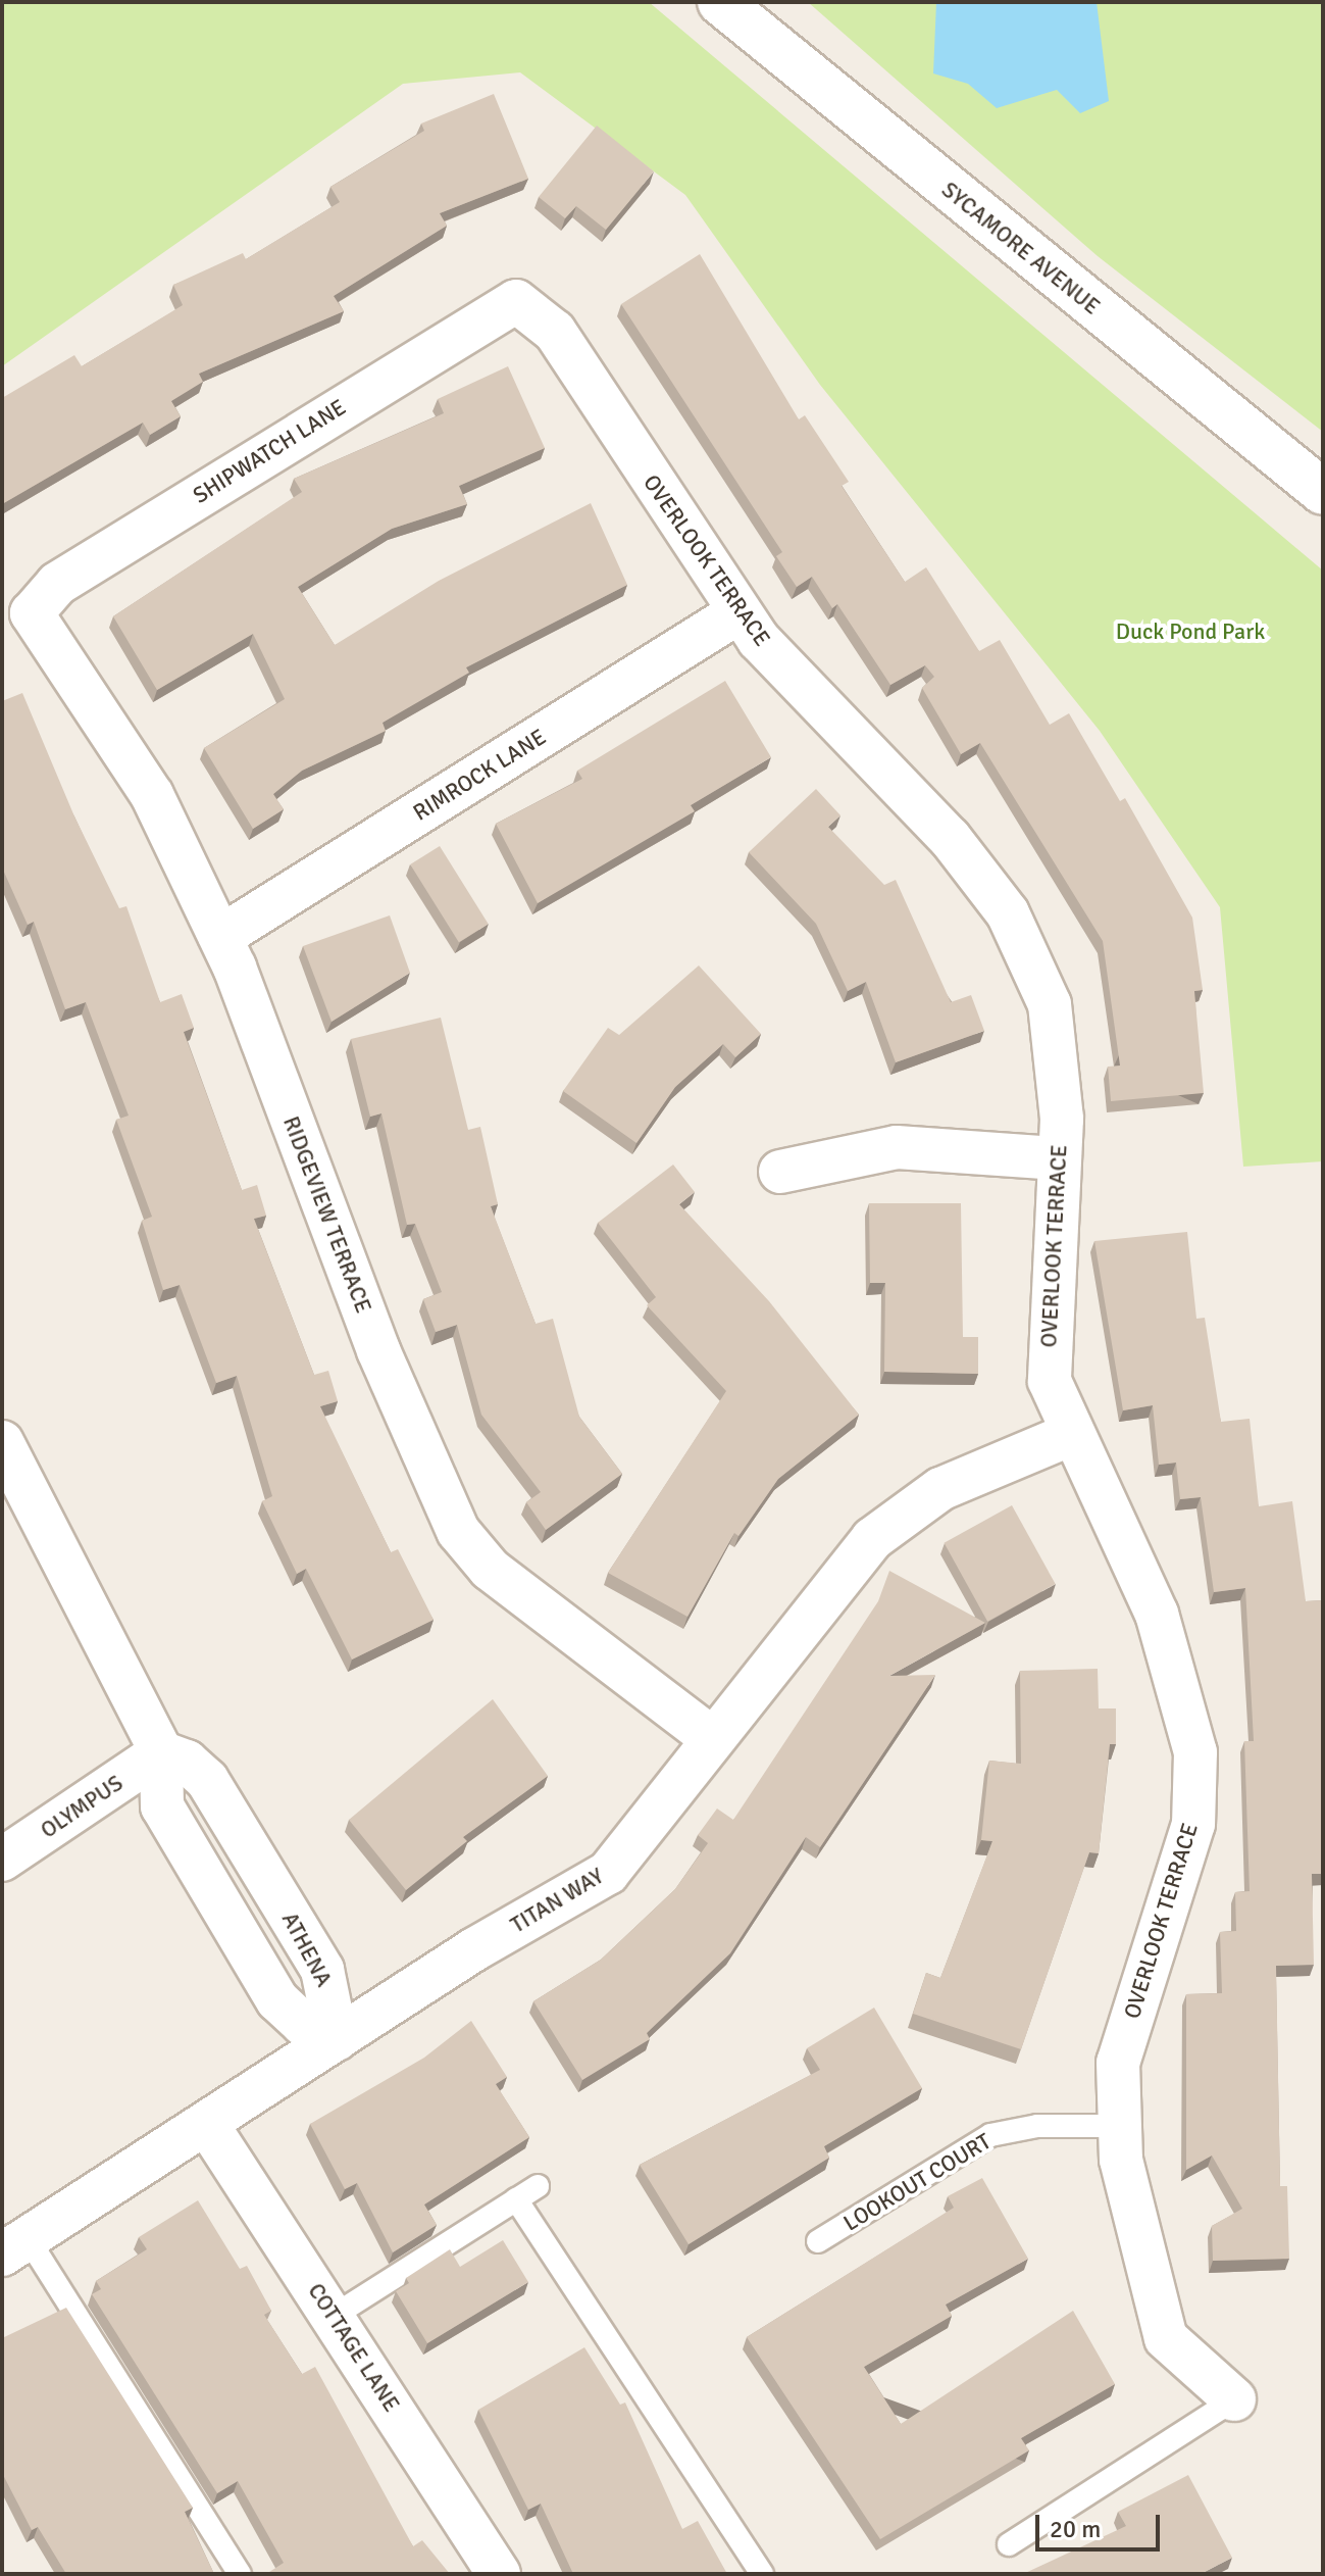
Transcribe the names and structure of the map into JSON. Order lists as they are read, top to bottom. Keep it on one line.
{"streets":{"street":["SYCAMORE AVENUE","SHIPWATCH LANE","OVERLOOK TERRACE","RIMROCK LANE","RIDGEVIEW TERRACE","OLYMPUS","TITAN WAY","ATHENA","COTTAGE LANE"],"lane":["LOOKOUT COURT"]},"crossings":[["SHIPWATCH LANE","OVERLOOK TERRACE"],["SHIPWATCH LANE","RIDGEVIEW TERRACE"],["OVERLOOK TERRACE","RIMROCK LANE"],["OVERLOOK TERRACE","TITAN WAY"],["OVERLOOK TERRACE","LOOKOUT COURT"],["RIMROCK LANE","RIDGEVIEW TERRACE"],["RIDGEVIEW TERRACE","TITAN WAY"],["OLYMPUS","ATHENA"],["TITAN WAY","ATHENA"],["TITAN WAY","COTTAGE LANE"]],"parks":["Duck Pond Park"],"scale_bar":"20 m"}
